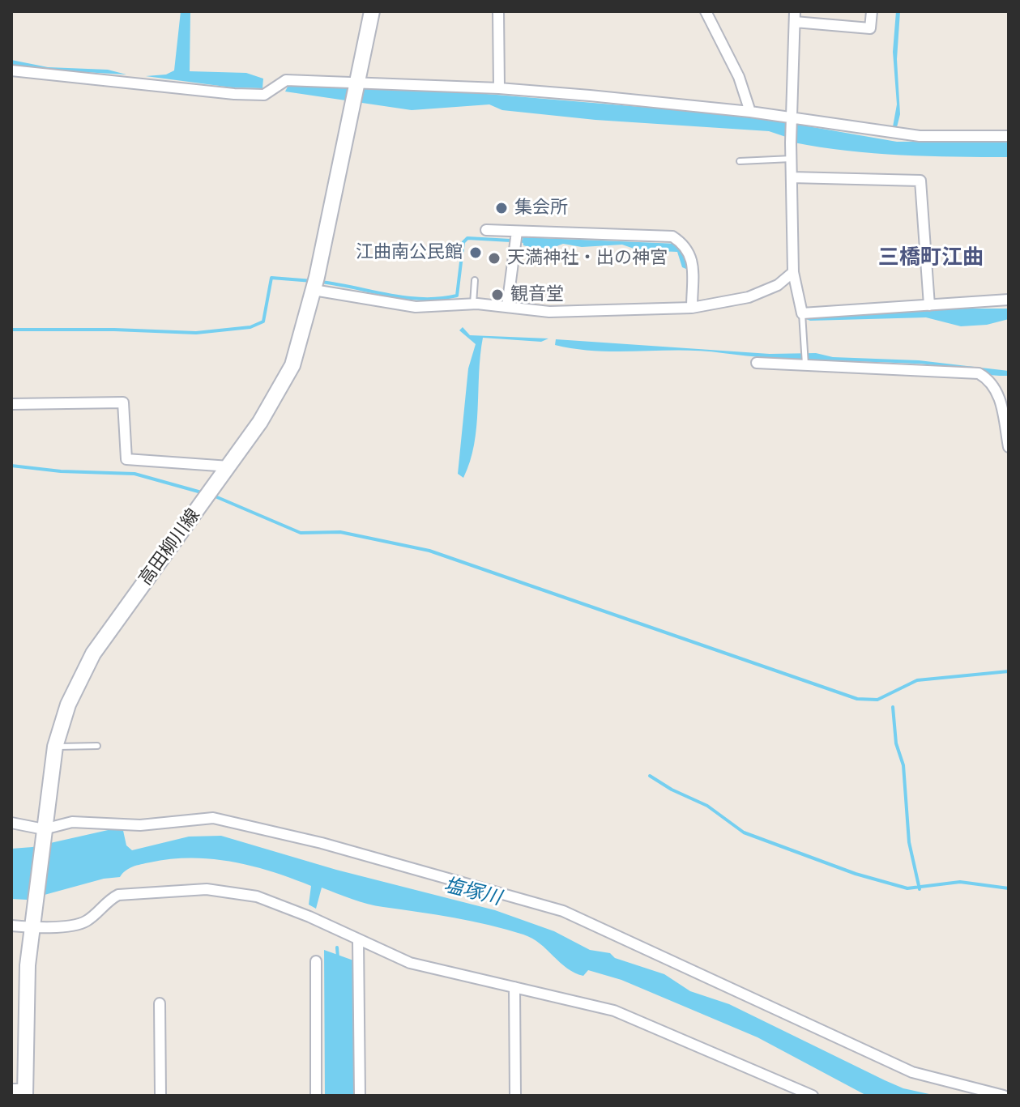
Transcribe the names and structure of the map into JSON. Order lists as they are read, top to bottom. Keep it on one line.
{"streets":{"main road":["高田柳川線"]},"districts":["三橋町江曲"],"water":["塩塚川"],"places":["集会所","江曲南公民館","天満神社・出の神宮","観音堂"]}
